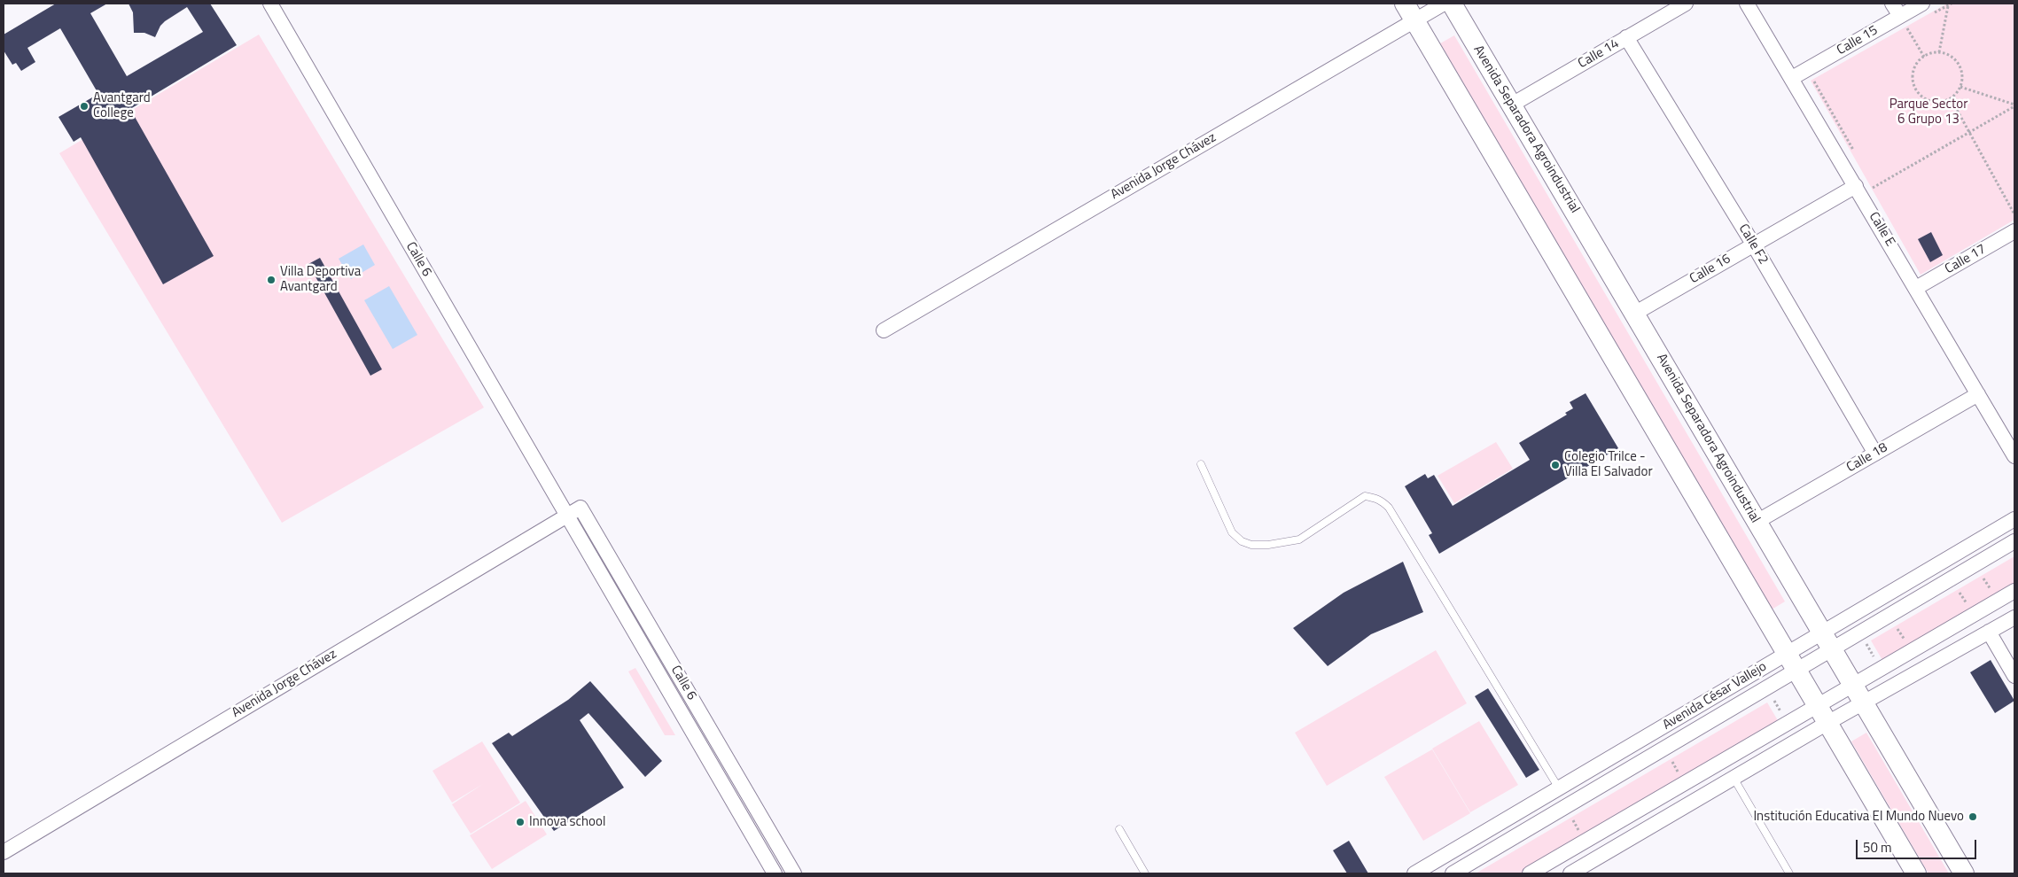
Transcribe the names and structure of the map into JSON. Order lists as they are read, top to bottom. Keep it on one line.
{"streets":{"street":["Calle 15","Calle 14","Avenida Separadora Agroindustrial","Avenida Jorge Chávez","Calle E","Calle F2","Calle 6","Calle 17","Calle 16","Calle 18","Avenida César Vallejo"]},"crossings":[["Calle 15","Calle E"],["Calle 14","Avenida Separadora Agroindustrial"],["Calle 14","Calle F2"],["Avenida Separadora Agroindustrial","Calle 16"],["Avenida Separadora Agroindustrial","Calle 18"],["Avenida Separadora Agroindustrial","Avenida César Vallejo"],["Avenida Jorge Chávez","Calle 6"],["Calle E","Calle 17"],["Calle E","Calle 16"],["Calle E","Calle 18"],["Calle F2","Calle 16"],["Calle F2","Calle 18"]],"parks":["Parque Sector 6 Grupo 13"],"places":["Avantgard College","Villa Deportiva Avantgard","Colegio Trilce - Villa El Salvador","Institución Educativa El Mundo Nuevo","Innova school"],"scale_bar":"50 m"}
